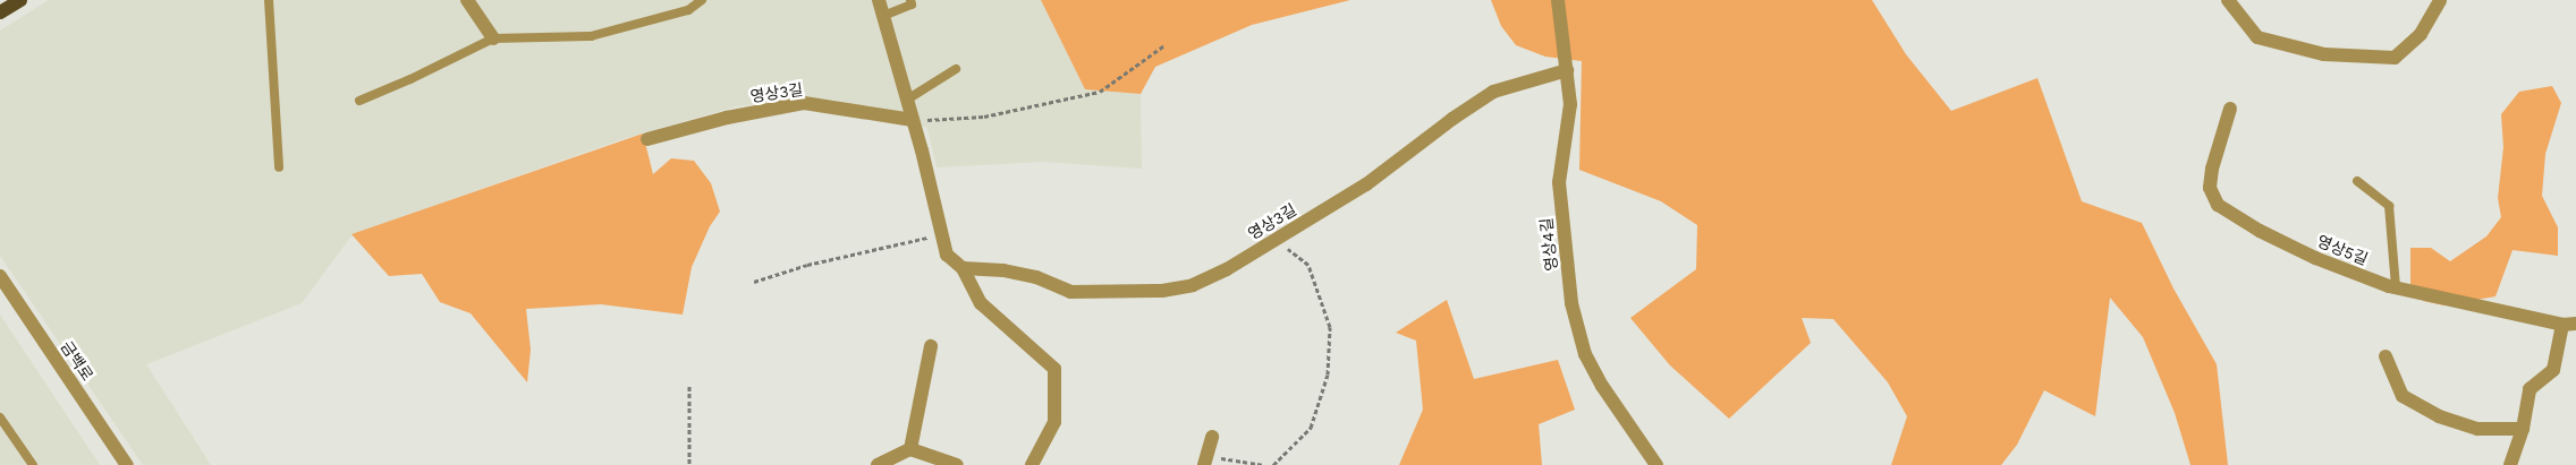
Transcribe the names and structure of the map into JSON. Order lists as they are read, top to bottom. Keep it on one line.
{"streets":{"street":["영상3길","영상4길","영상5길","금백로"]},"crossings":[["영상3길","영상4길"]]}
